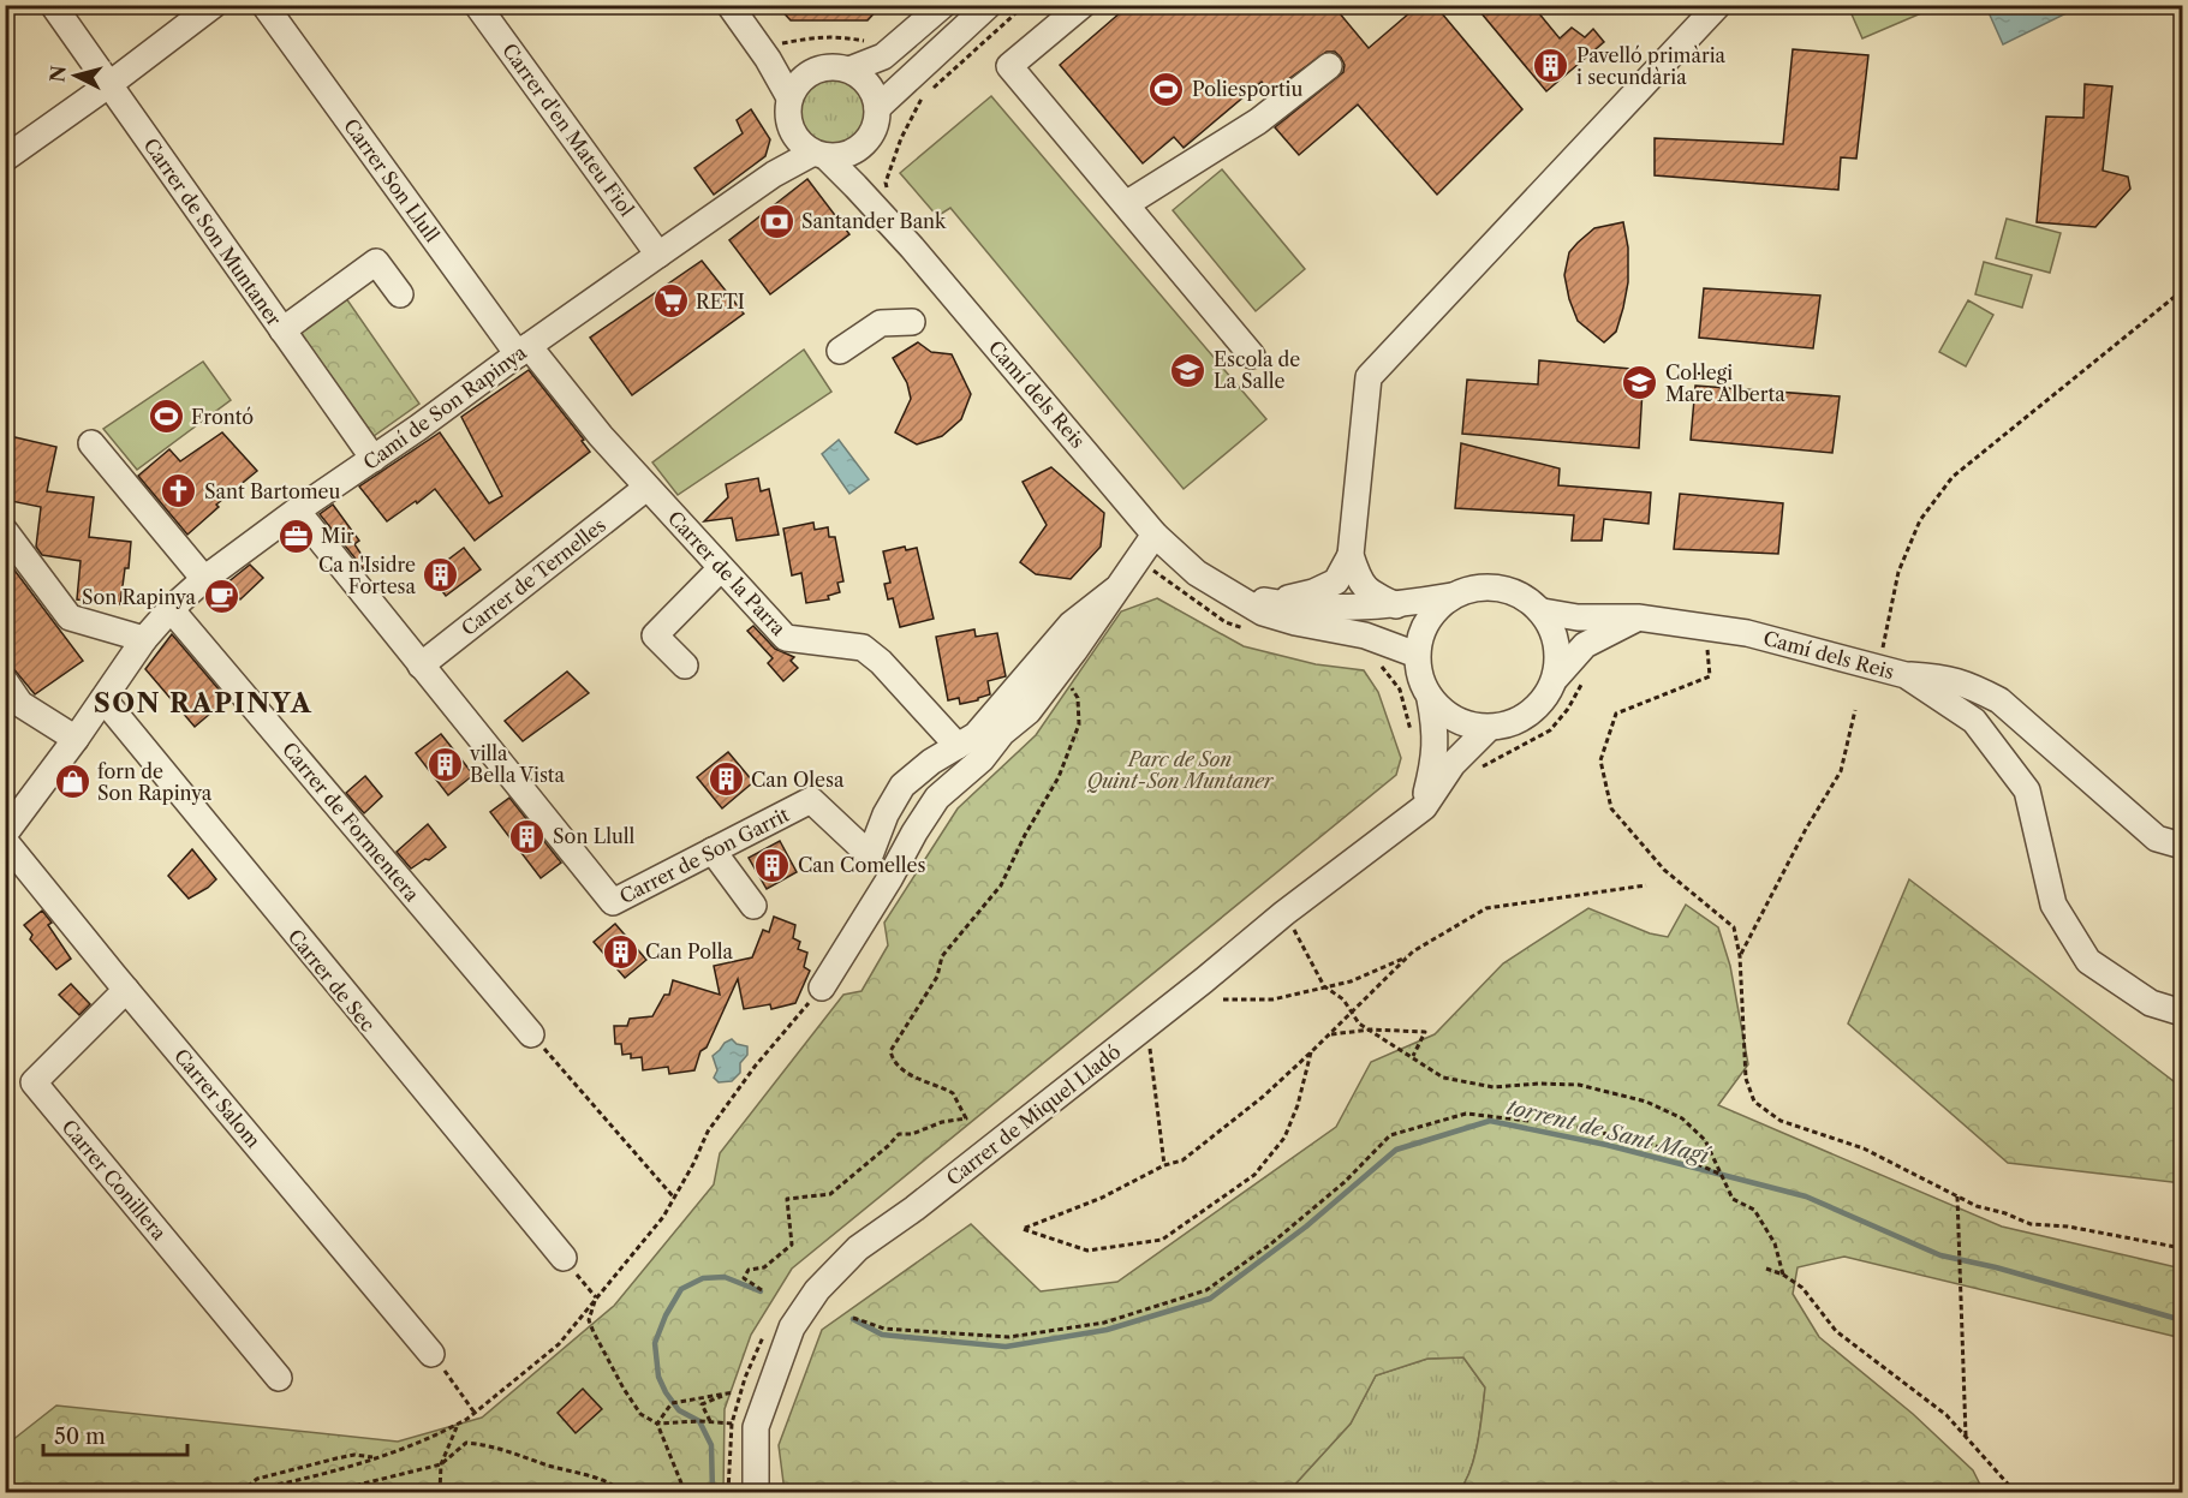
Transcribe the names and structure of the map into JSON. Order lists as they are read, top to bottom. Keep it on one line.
{"streets":{"street":["Carrer d'en Mateu Fiol","Carrer Son Llull","Carrer de Son Muntaner","Camí dels Reis","Camí de Son Rapinya","Carrer de la Parra","Carrer de Ternelles","Carrer de Formentera","Carrer de Son Garrit","Carrer de Sec","Carrer Salom","Carrer de Miquel Lladó","Carrer Conillera"]},"crossings":[["Carrer d'en Mateu Fiol","Camí de Son Rapinya"],["Carrer Son Llull","Camí de Son Rapinya"],["Carrer Son Llull","Carrer de la Parra"],["Carrer de Son Muntaner","Camí de Son Rapinya"],["Camí dels Reis","Camí de Son Rapinya"],["Camí dels Reis","Carrer de Miquel Lladó"],["Camí de Son Rapinya","Carrer de la Parra"],["Camí de Son Rapinya","Carrer de Formentera"],["Camí de Son Rapinya","Carrer de Son Garrit"],["Camí de Son Rapinya","Carrer de Sec"],["Carrer de la Parra","Carrer de Ternelles"],["Carrer de la Parra","Carrer de Son Garrit"],["Carrer de Ternelles","Carrer de Son Garrit"],["Carrer Salom","Carrer Conillera"]],"districts":["SON RAPINYA"],"water":["torrent de Sant Magí"],"parks":["Parc de Son Quint-Son Muntaner"],"places":{"building":["Pavelló primària i secundària","Ca n'Isidre Fortesa","villa Bella Vista","Can Olesa","Son Llull","Can Comelles","Can Polla"],"sports":["Poliesportiu","Frontó"],"bank":["Santander Bank"],"supermarket":["RETI"],"school or university":["Escola de La Salle","Col·legi Mare Alberta"],"church":["Sant Bartomeu"],"office":["Mir"],"cafe":["Son Rapinya"],"shop":["forn de Son Rapinya"]},"scale_bar":"50 m","north":"left"}
